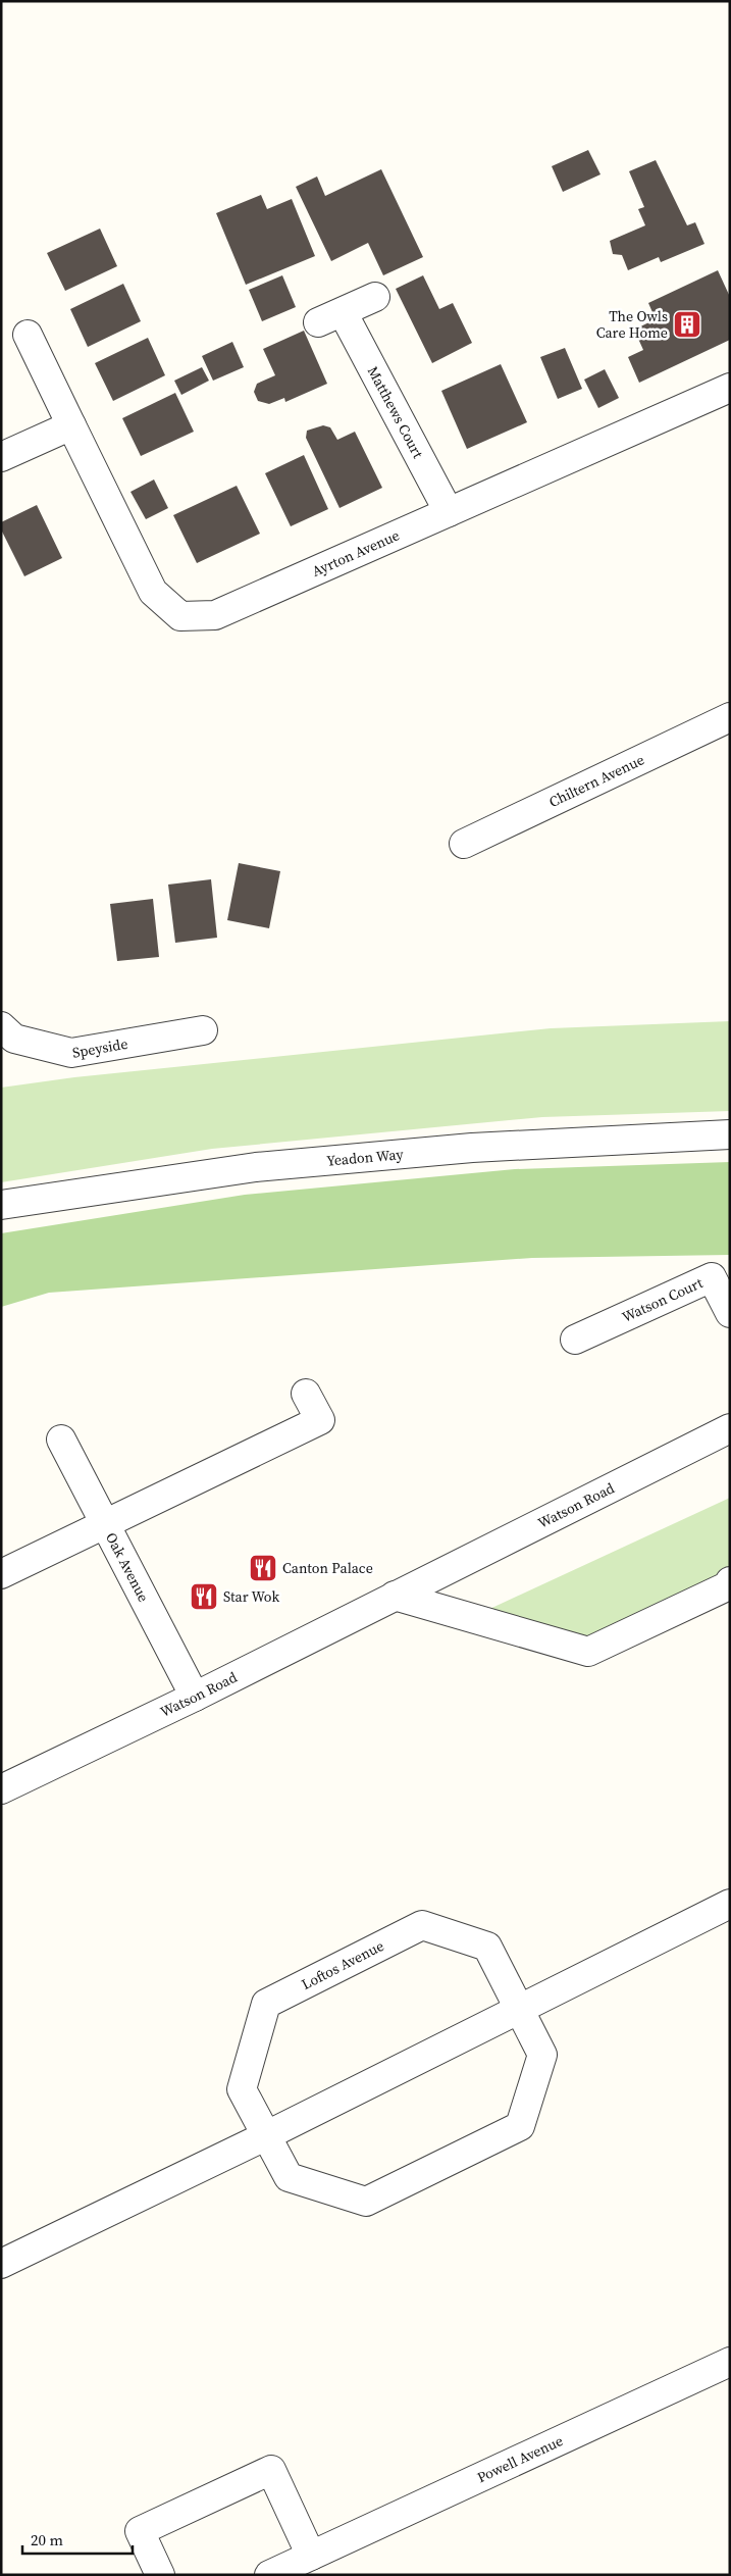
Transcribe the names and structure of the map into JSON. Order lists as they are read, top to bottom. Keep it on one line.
{"streets":{"street":["Matthews Court","Ayrton Avenue","Chiltern Avenue","Speyside","Yeadon Way","Watson Court","Watson Road","Oak Avenue","Loftos Avenue","Powell Avenue"]},"crossings":[["Matthews Court","Ayrton Avenue"],["Watson Road","Oak Avenue"]],"places":{"building":["The Owls Care Home"],"restaurant":["Canton Palace","Star Wok"]},"scale_bar":"20 m"}
